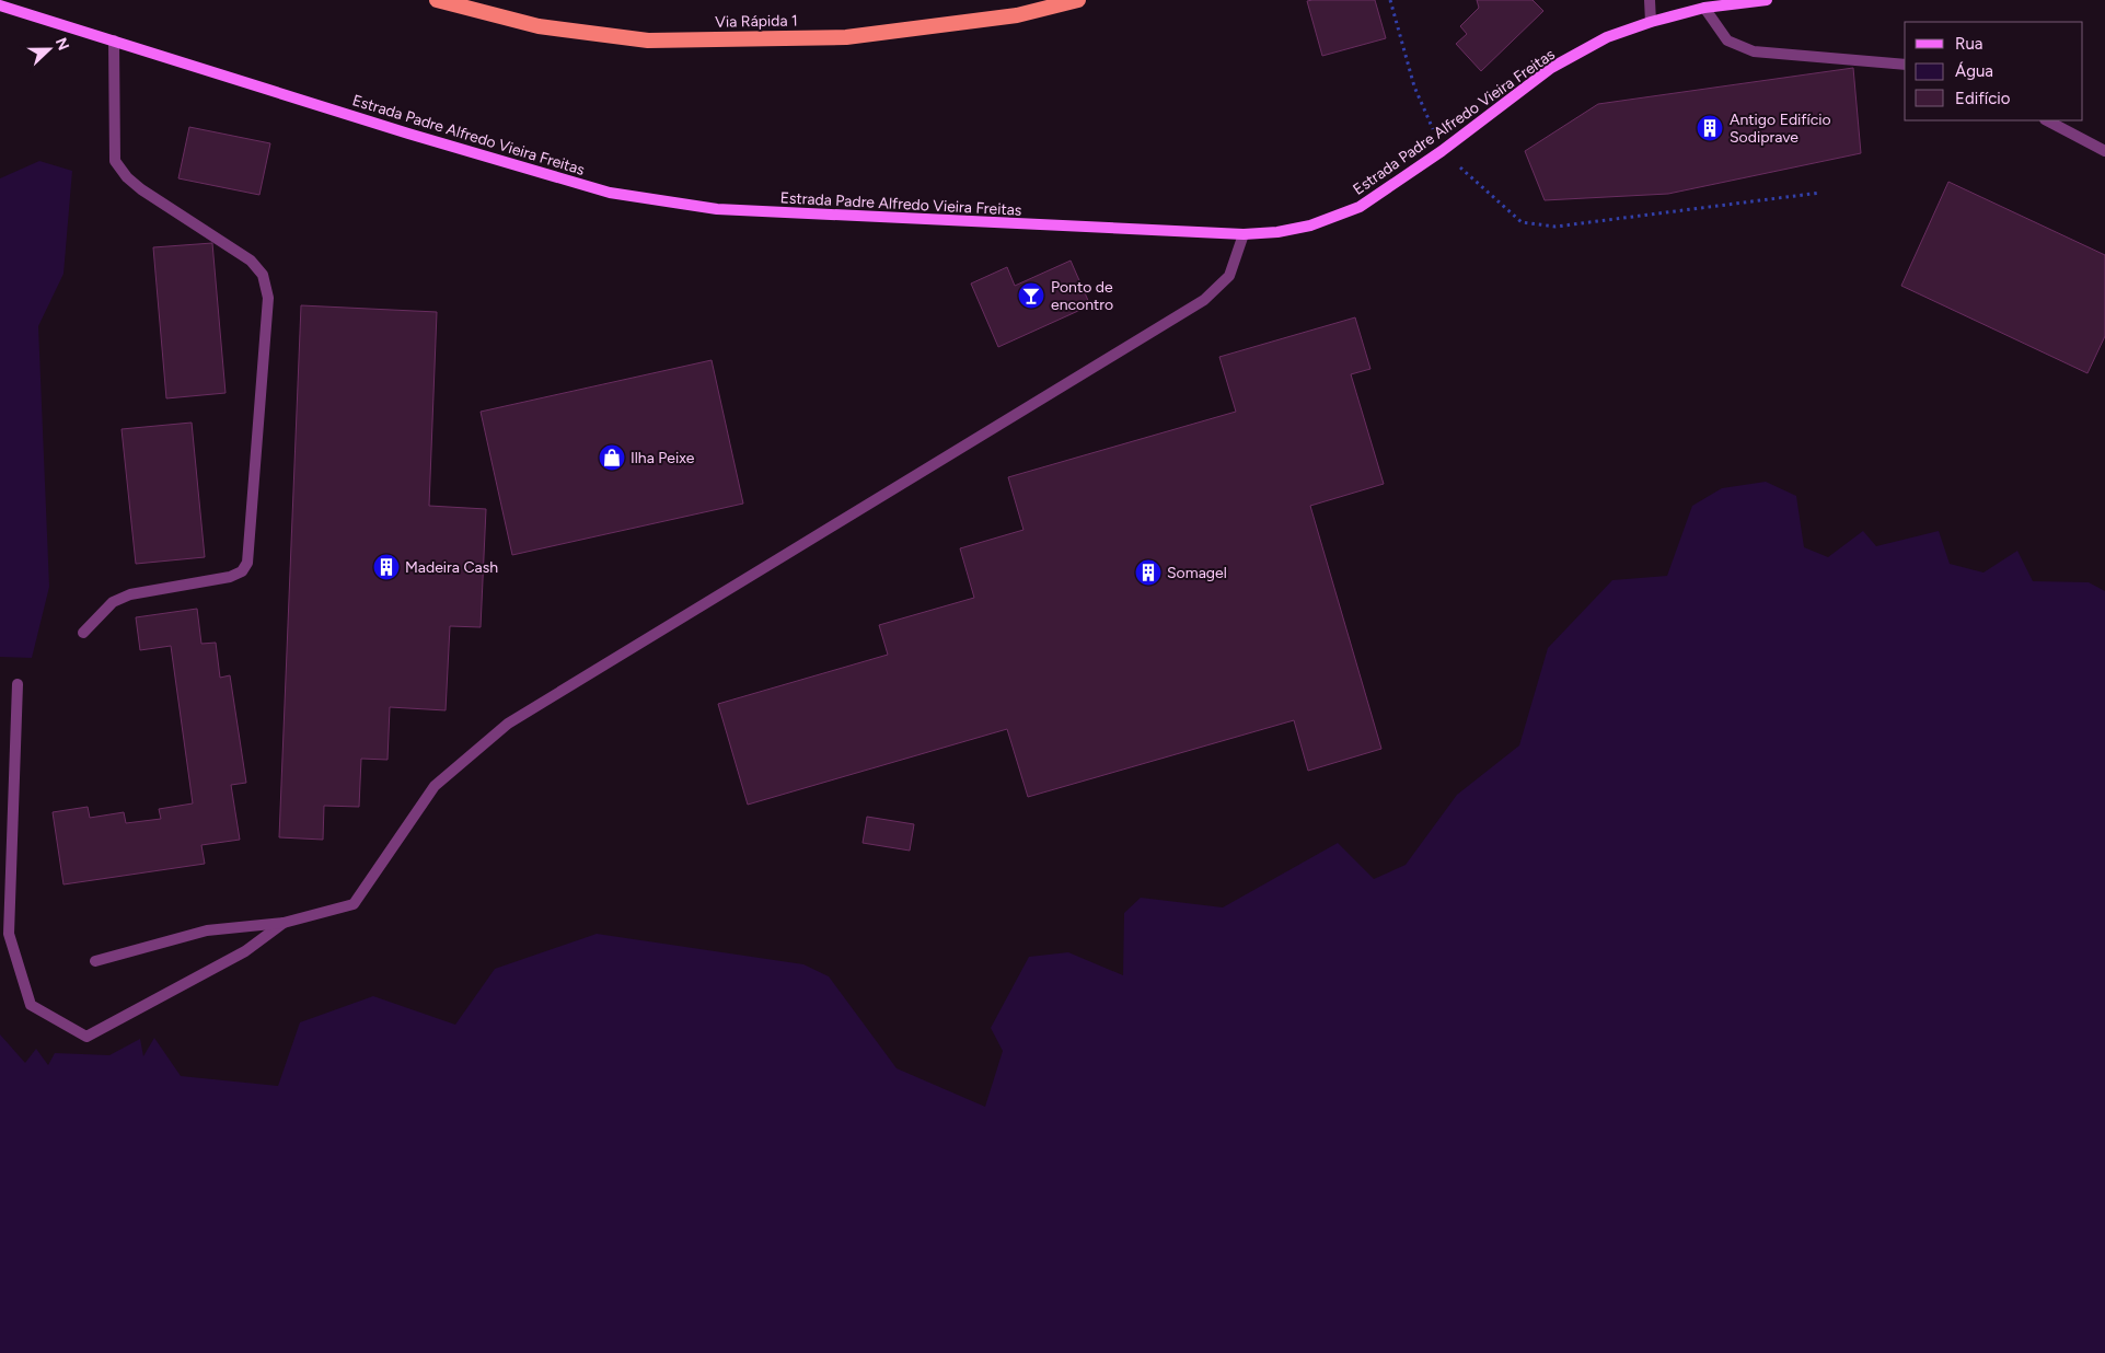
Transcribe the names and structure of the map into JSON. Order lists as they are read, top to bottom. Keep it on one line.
{"streets":{"highway":["Via Rápida 1"],"main road":["Estrada Padre Alfredo Vieira Freitas"]},"places":{"building":["Antigo Edifício Sodiprave","Madeira Cash","Somagel"],"bar":["Ponto de encontro"],"shop":["Ilha Peixe"]},"legend":["Rua","Água","Edifício"],"north":"right"}
